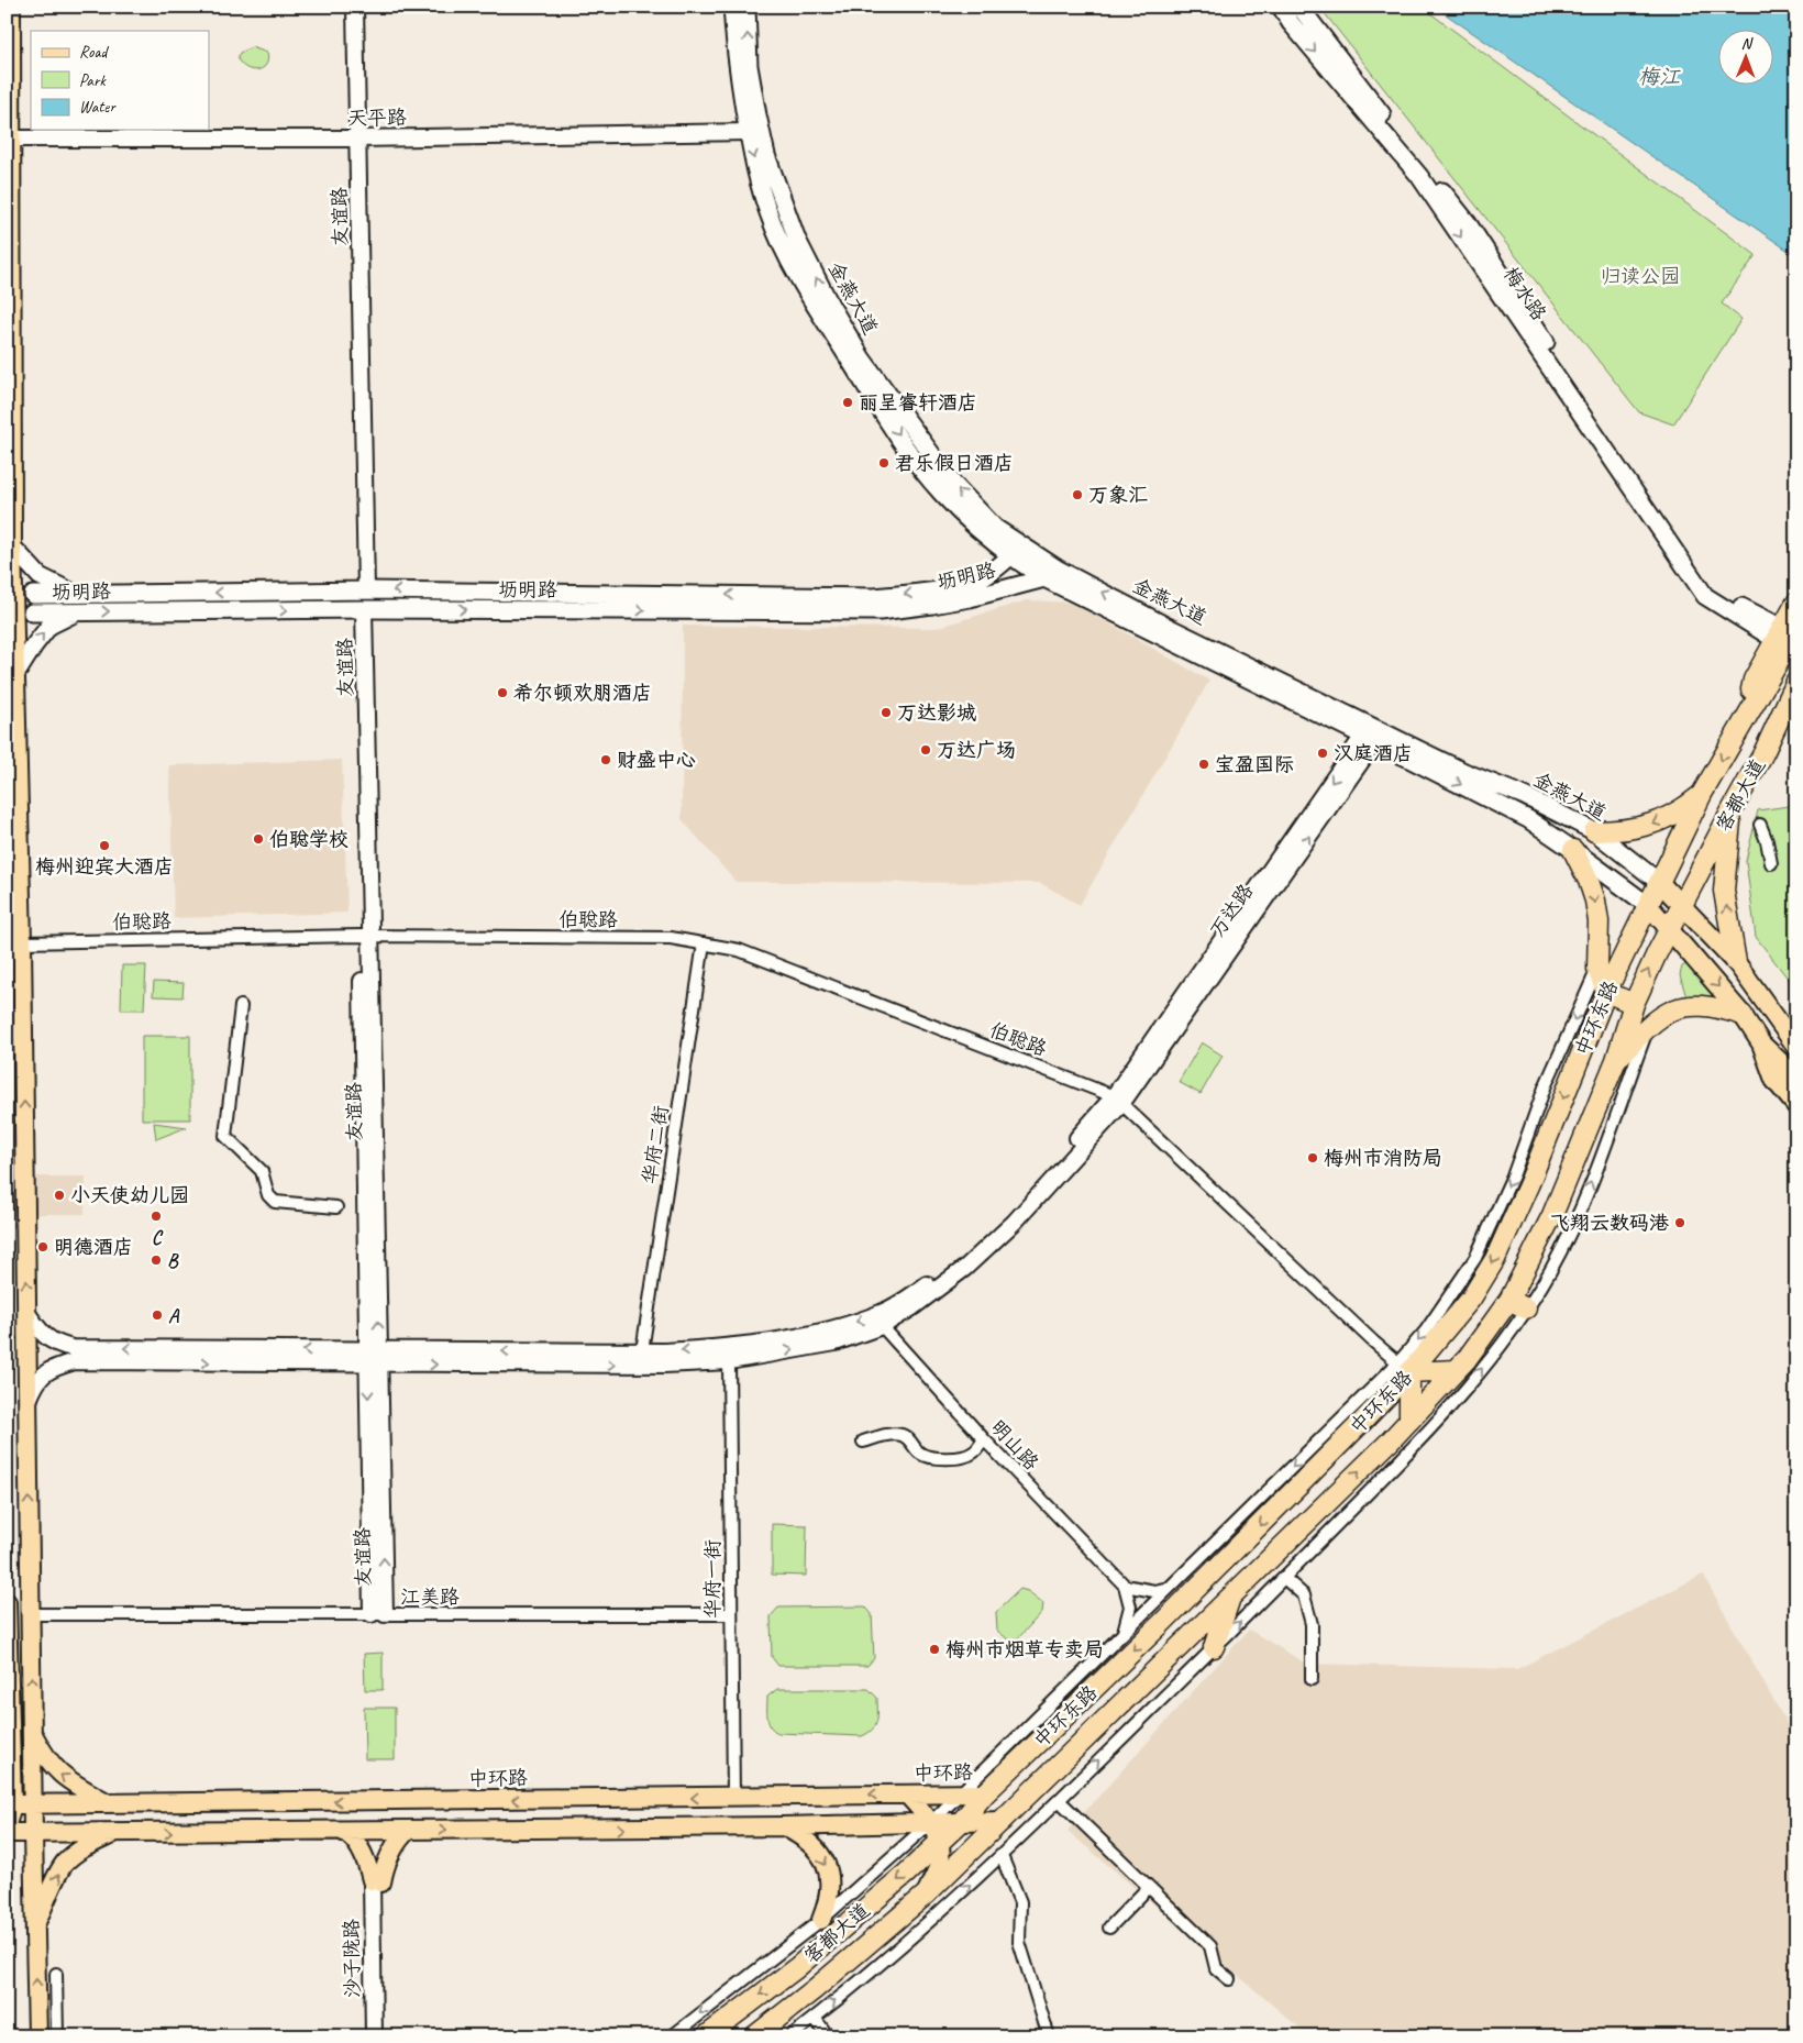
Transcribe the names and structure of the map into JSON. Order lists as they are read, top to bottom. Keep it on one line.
{"streets":{"highway":["客都大道","中环东路"],"main road":["梅水路","金燕大道","坜明路","中环路"],"street":["天平路","友谊路","万达路","伯聪路","华府二街","明山路","华府一街","江美路","沙子陇路"]},"crossings":[["天平路","友谊路"],["天平路","金燕大道"],["友谊路","坜明路"],["友谊路","伯聪路"],["友谊路","江美路"],["金燕大道","坜明路"],["金燕大道","客都大道"],["金燕大道","万达路"],["金燕大道","中环东路"],["客都大道","中环东路"],["万达路","伯聪路"],["伯聪路","华府二街"],["中环东路","中环路"],["华府一街","江美路"],["华府一街","中环路"]],"water":["梅江"],"parks":["归读公园"],"places":["丽呈睿轩酒店","君乐假日酒店","万象汇","希尔顿欢朋酒店","万达影城","万达广场","汉庭酒店","财盛中心","宝盈国际","伯聪学校","梅州迎宾大酒店","梅州市消防局","小天使幼儿园","C","飞翔云数码港","明德酒店","B","A","梅州市烟草专卖局"],"legend":["Road","Park","Water"],"north":"top"}
